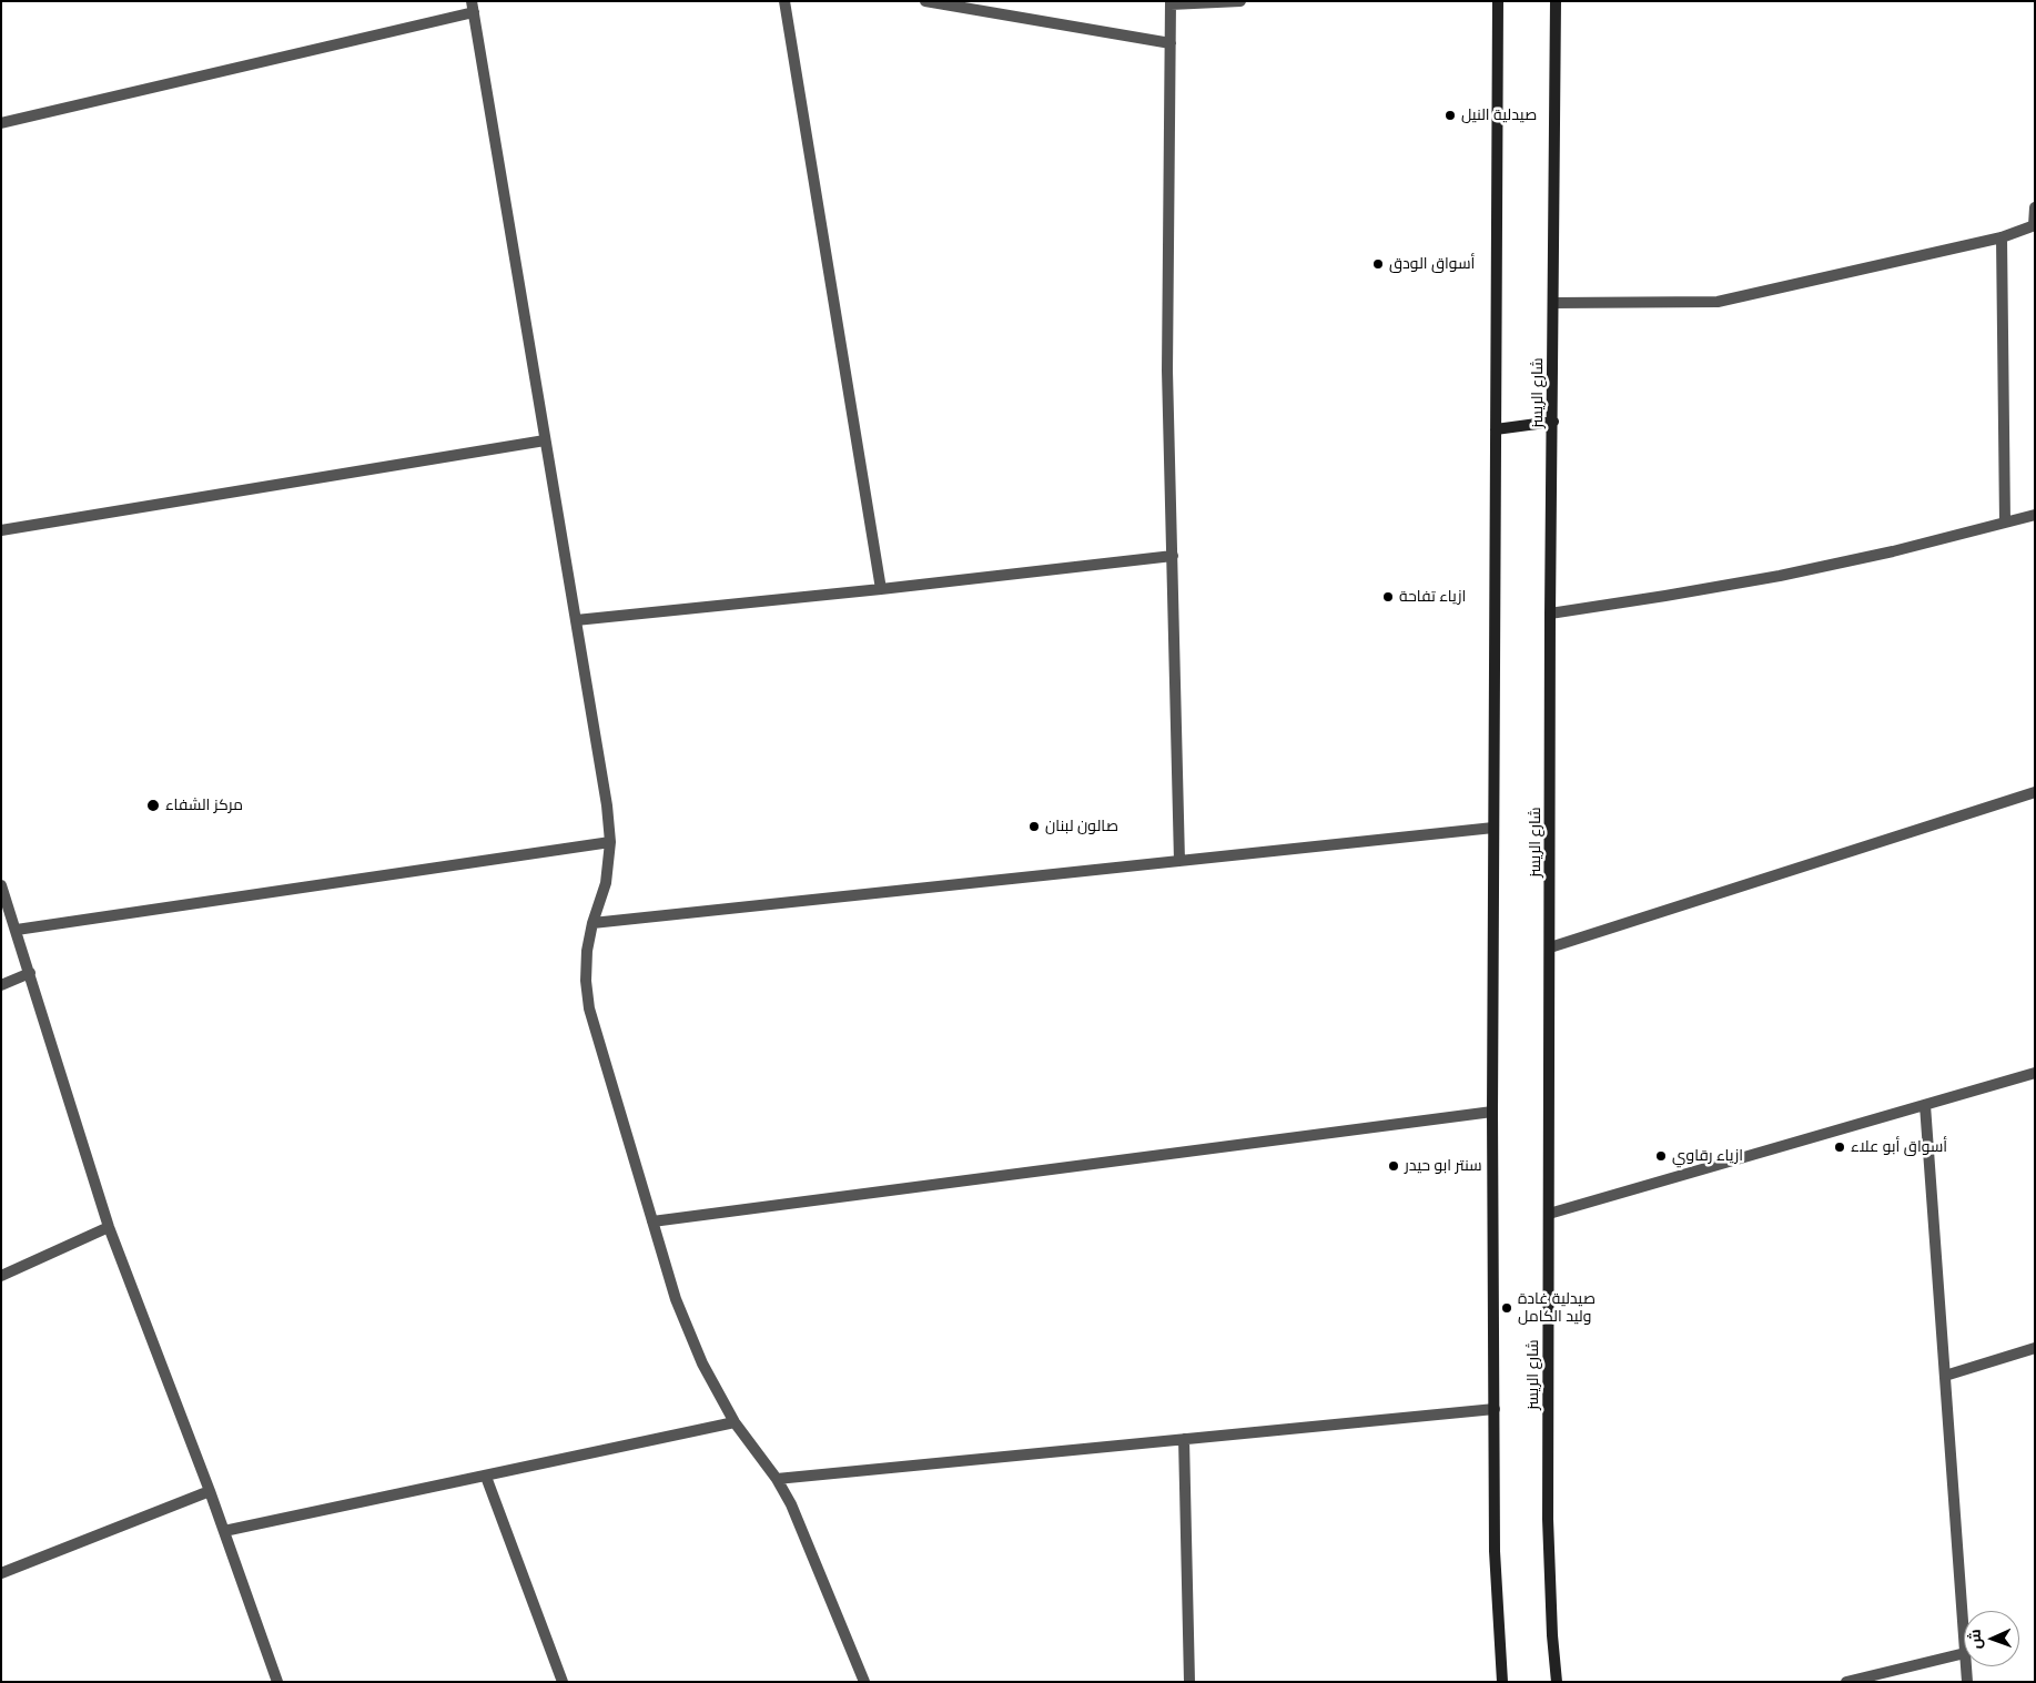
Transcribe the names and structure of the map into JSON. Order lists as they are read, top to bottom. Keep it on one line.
{"streets":{"street":["شارع الريسز"]},"places":["صيدلية النيل","أسواق الودق","ازياء تفاحة","مركز الشفاء","صالون لبنان","أسواق أبو علاء","ازياء رقاوي","سنتر ابو حيدر","صيدلية غادة وليد الكامل"],"north":"left"}
